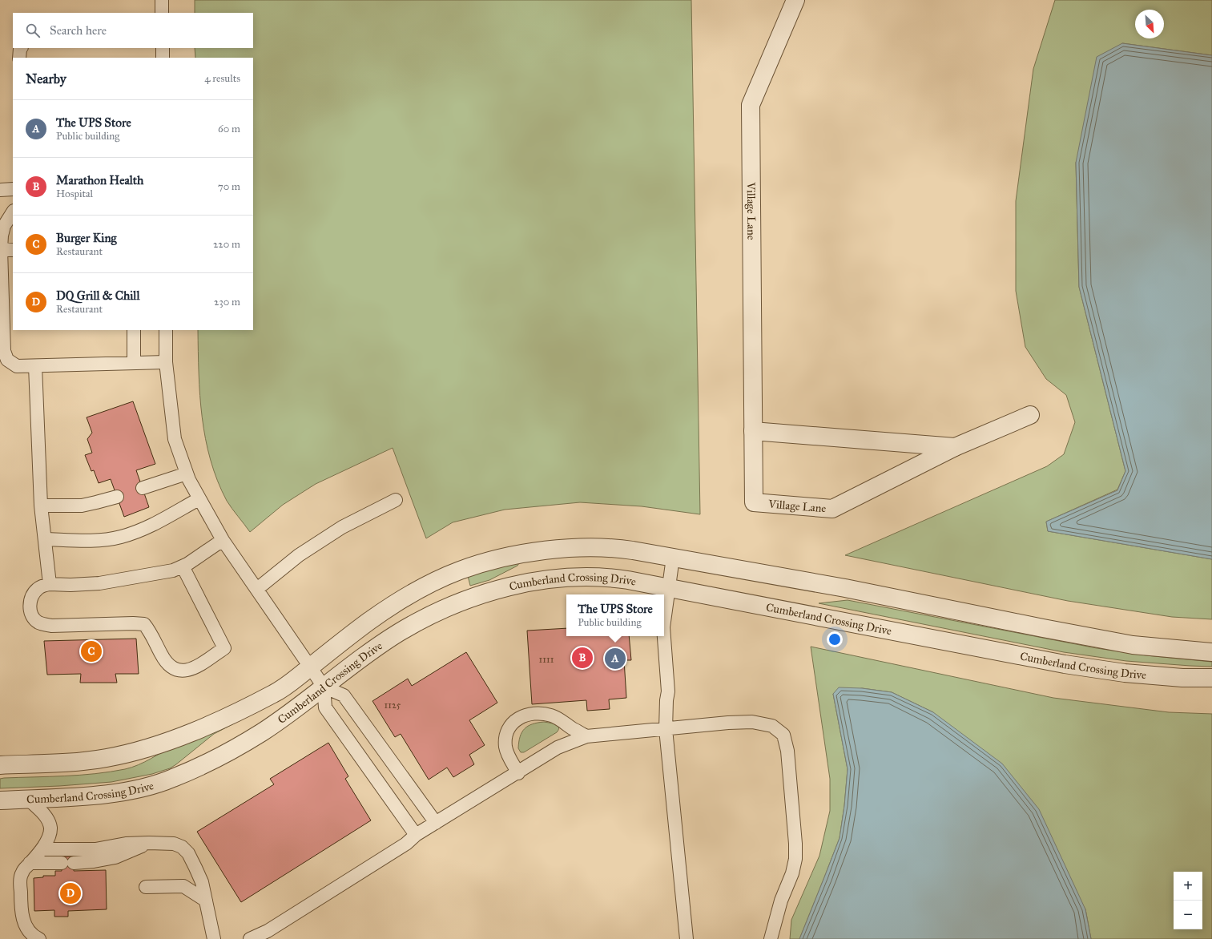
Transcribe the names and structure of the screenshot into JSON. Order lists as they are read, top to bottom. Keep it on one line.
{"streets":{"street":["Village Lane","Cumberland Crossing Drive"]},"house_numbers":["1111","1125"],"north":"bottom right","page":{"search":"Search here","heading":["Nearby","4 results"],"list":[{"mark":"A","name":"The UPS Store","note":"Public building","value":"60 m"},{"mark":"B","name":"Marathon Health","note":"Hospital","value":"70 m"},{"mark":"C","name":"Burger King","note":"Restaurant","value":"220 m"},{"mark":"D","name":"DQ Grill & Chill","note":"Restaurant","value":"230 m"}],"popup":["The UPS Store","Public building"],"pins":["C","B","A","D"],"map_buttons":["+","−"]}}
